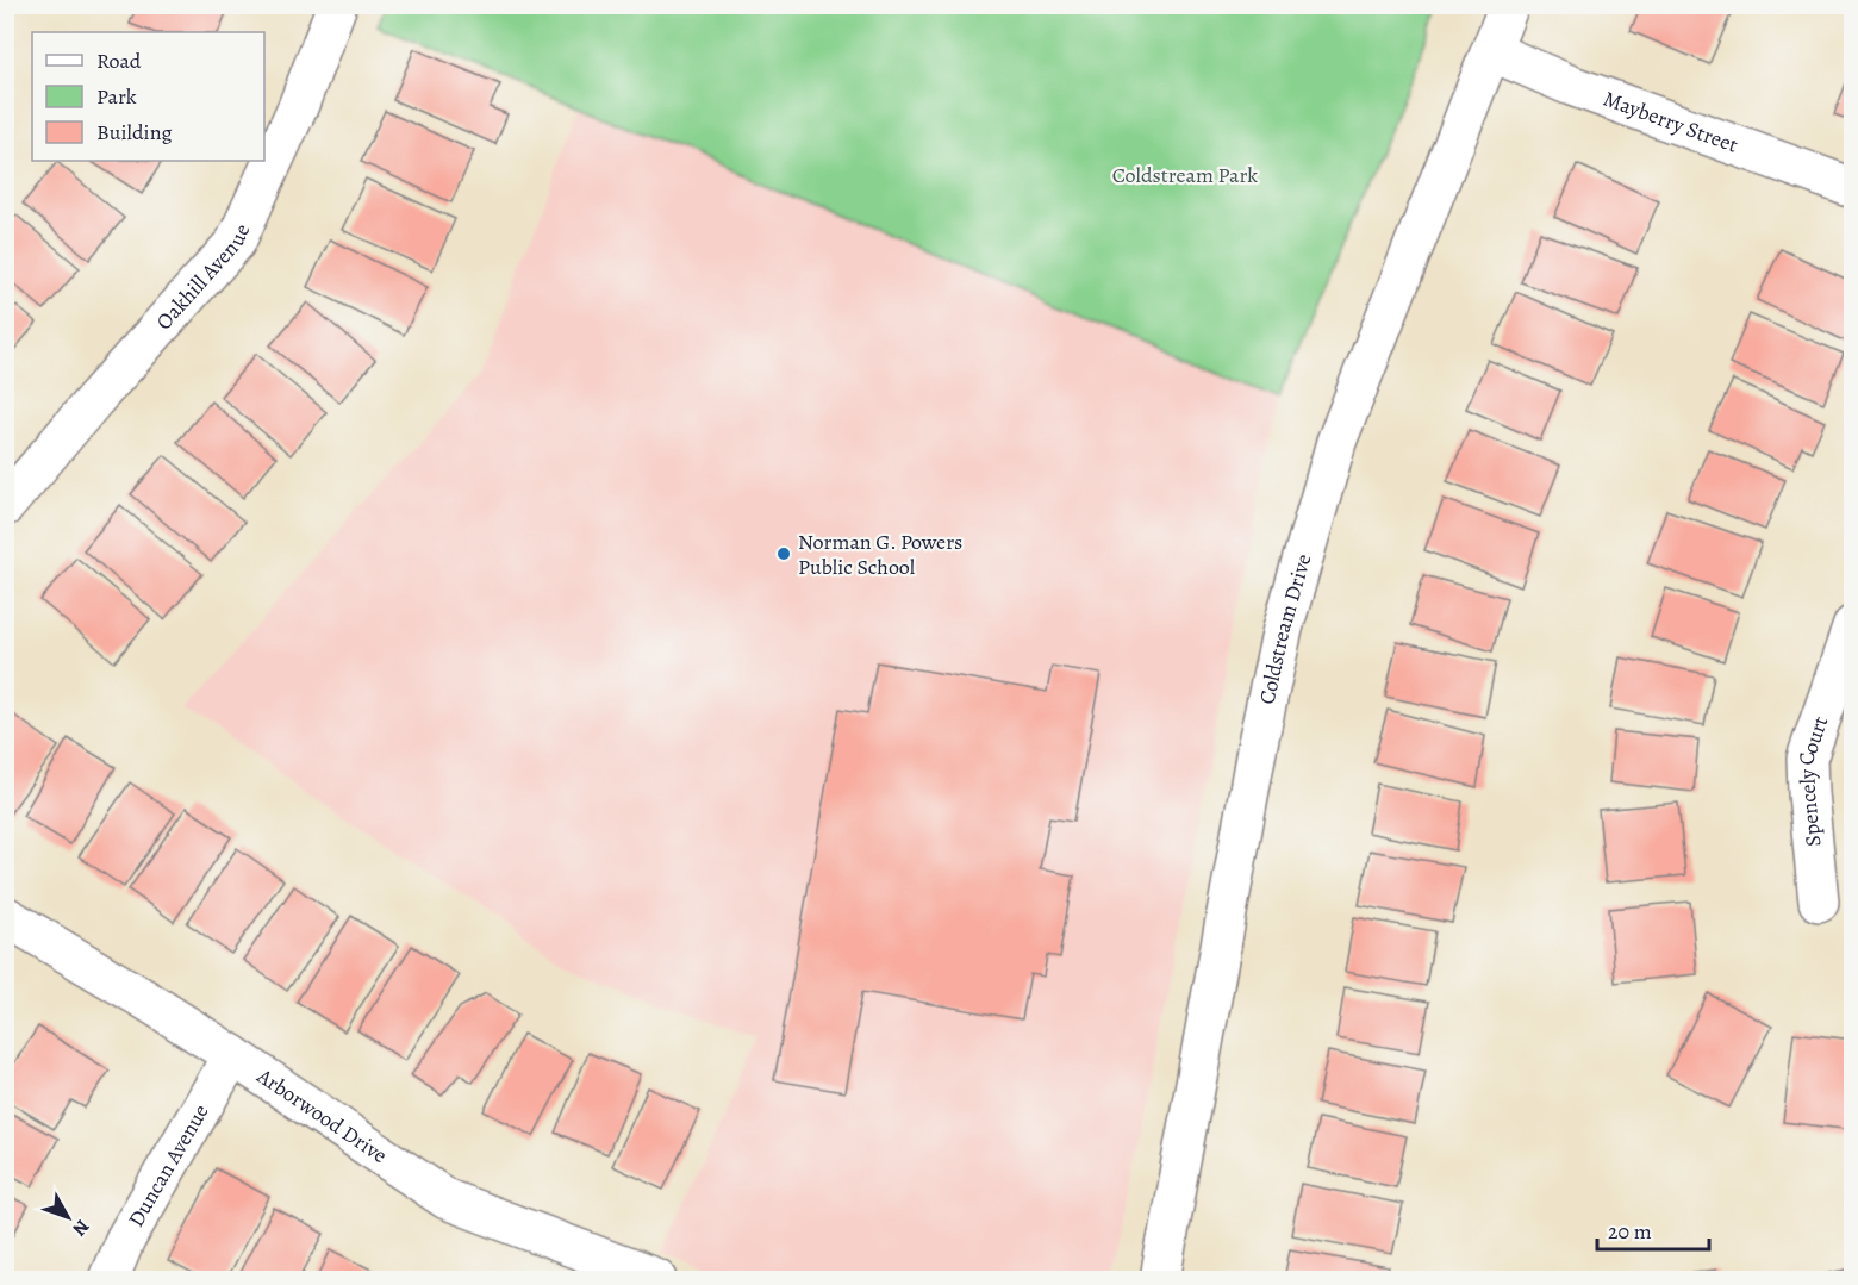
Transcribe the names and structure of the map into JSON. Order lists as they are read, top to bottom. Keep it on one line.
{"streets":{"street":["Mayberry Street","Oakhill Avenue","Coldstream Drive","Spencely Court","Arborwood Drive","Duncan Avenue"]},"crossings":[["Mayberry Street","Coldstream Drive"],["Arborwood Drive","Duncan Avenue"]],"parks":["Coldstream Park"],"places":["Norman G. Powers Public School"],"legend":["Road","Park","Building"],"scale_bar":"20 m","north":"bottom right"}
